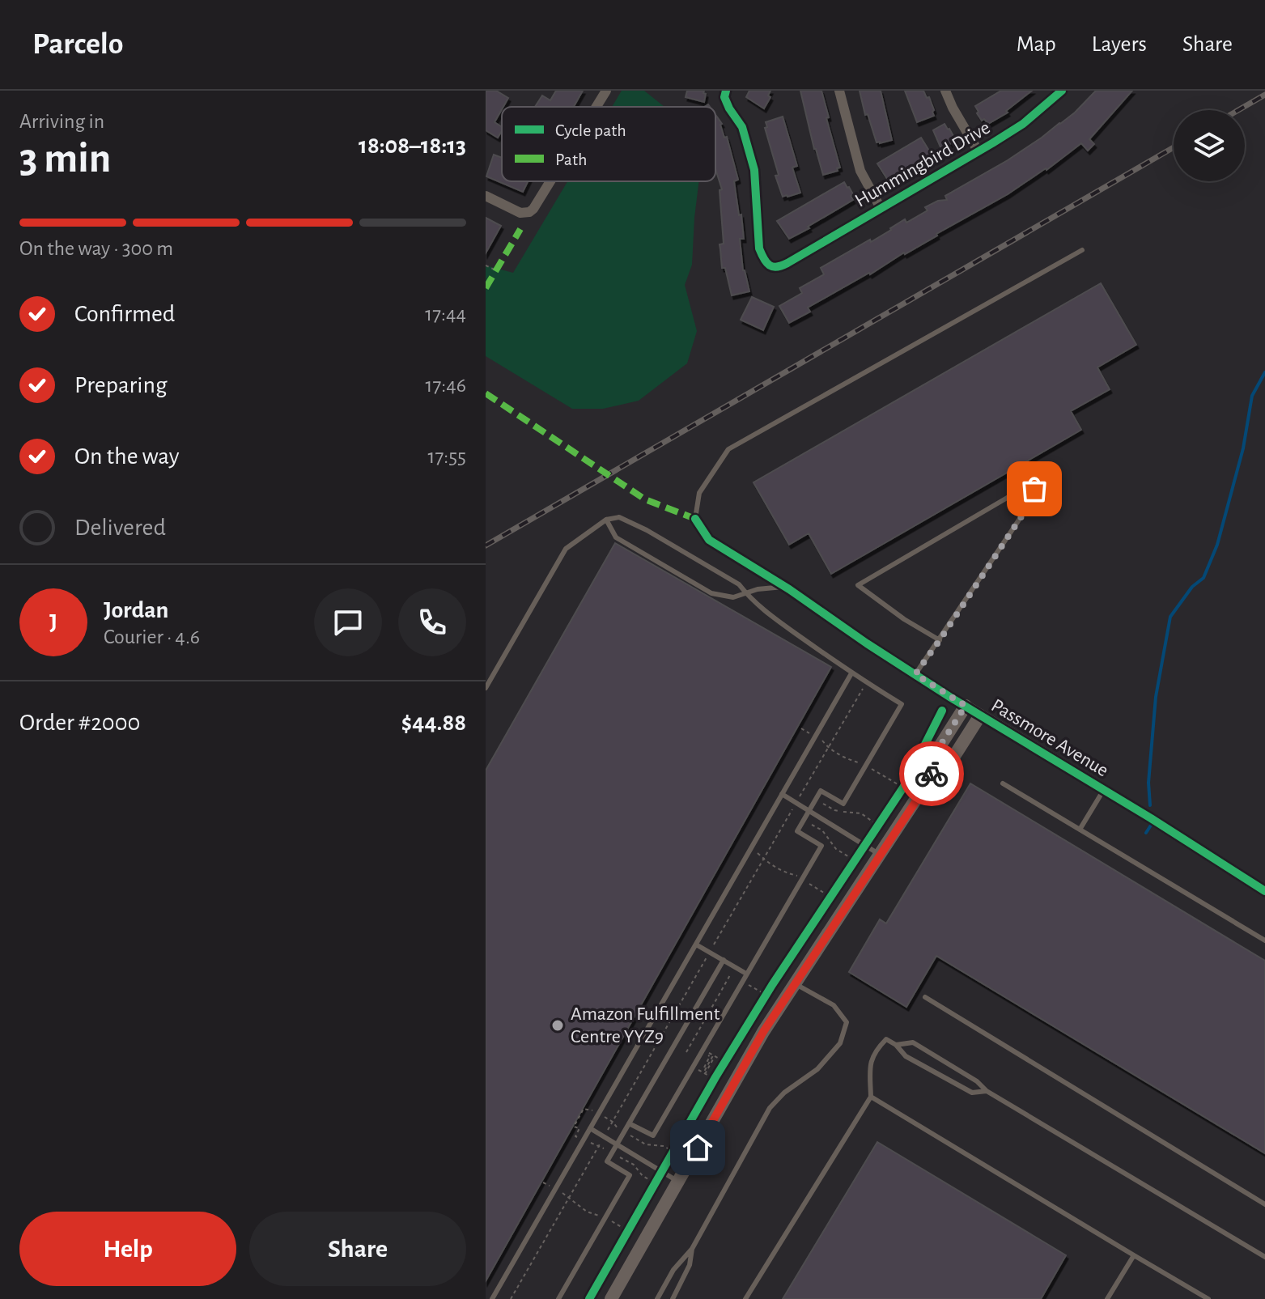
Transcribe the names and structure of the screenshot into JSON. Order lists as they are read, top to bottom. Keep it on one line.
{"streets":{"street":["Hummingbird Drive","Passmore Avenue"]},"places":["Amazon Fulfillment Centre YYZ9"],"legend":["Cycle path","Path"],"page":{"header":"Parcelo","nav":["Map","Layers","Share"],"heading":["3 min","Arriving in","18:08–18:13"],"panel":["Jordan","Courier · 4.6","Order #2000","$44.88"],"bar":"On the way · 300 m","list":[["Confirmed","17:44"],["Preparing","17:46"],["On the way","17:55"],"Delivered"],"round":"J","buttons":["Help","Share"]}}
